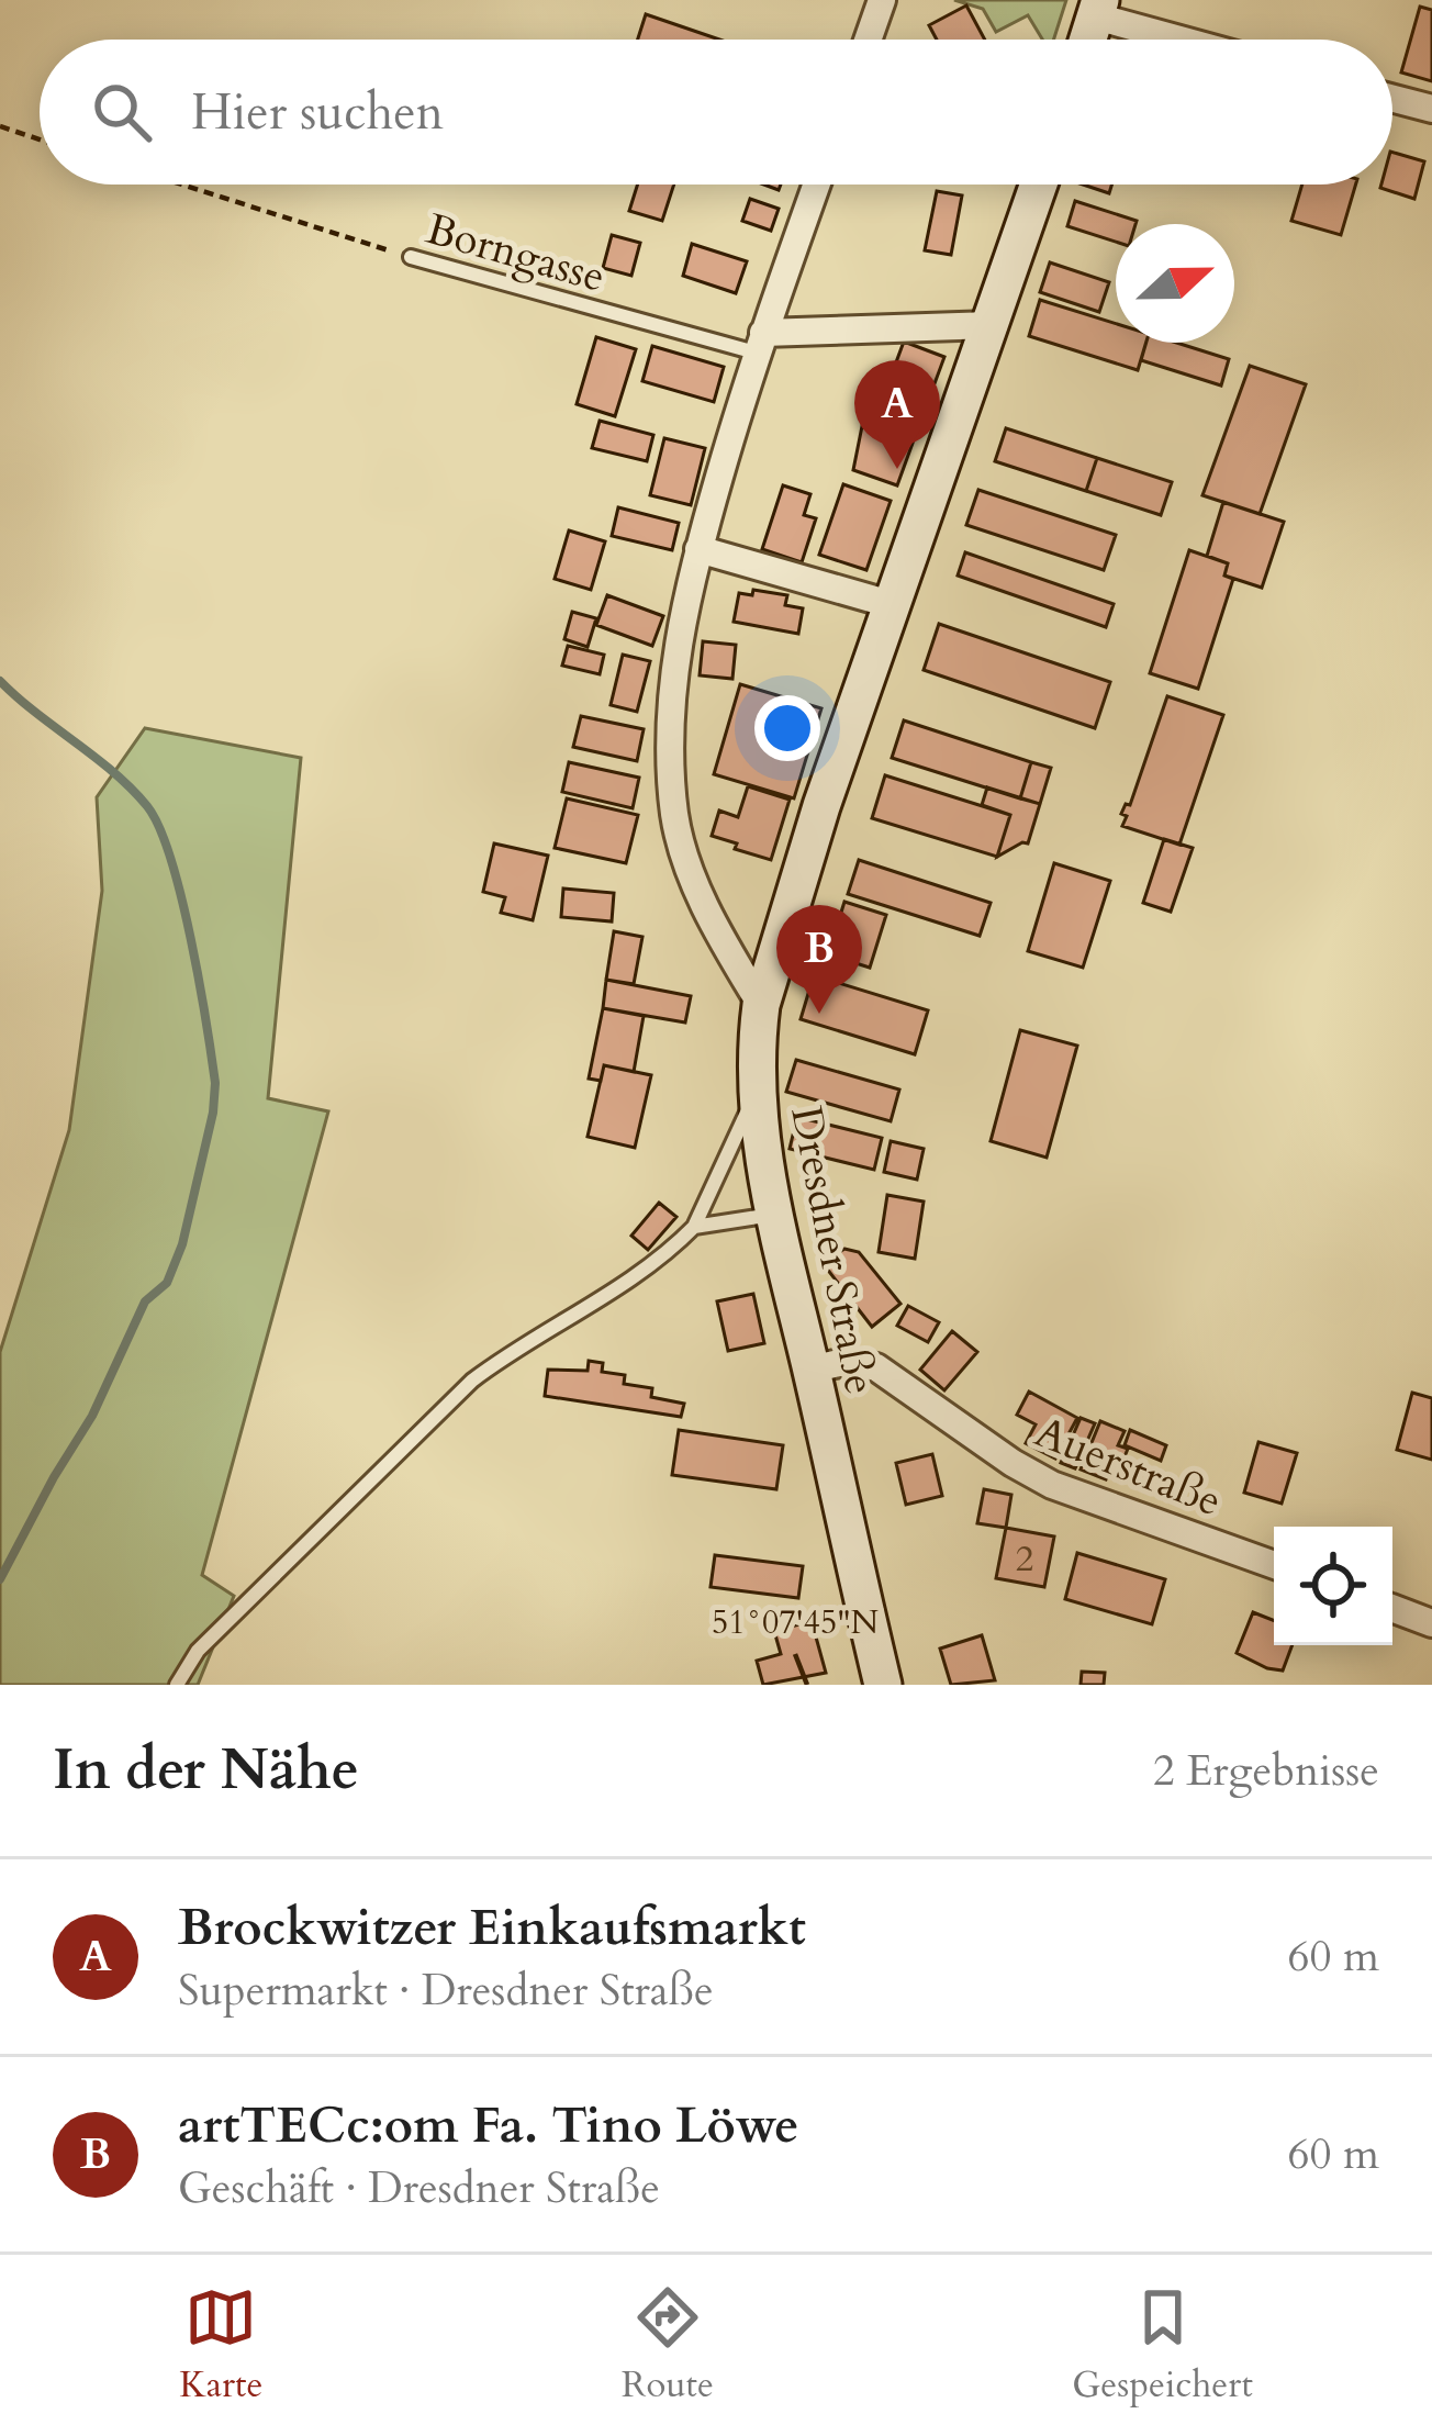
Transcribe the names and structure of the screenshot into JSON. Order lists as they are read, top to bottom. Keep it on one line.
{"streets":{"main road":["Dresdner Straße"],"street":["Auerstraße"],"lane":["Borngasse"]},"crossings":[["Dresdner Straße","Auerstraße"]],"house_numbers":["2"],"north":"right","page":{"search":"Hier suchen","pins":["A","B"],"heading":["In der Nähe","2 Ergebnisse"],"list":[{"mark":"A","name":"Brockwitzer Einkaufsmarkt","note":"Supermarkt · Dresdner Straße","value":"60 m"},{"mark":"B","name":"artTECc:om Fa. Tino Löwe","note":"Geschäft · Dresdner Straße","value":"60 m"}],"nav":["Karte","Route","Gespeichert"]},"coordinates":["51°07'45\"N"]}
